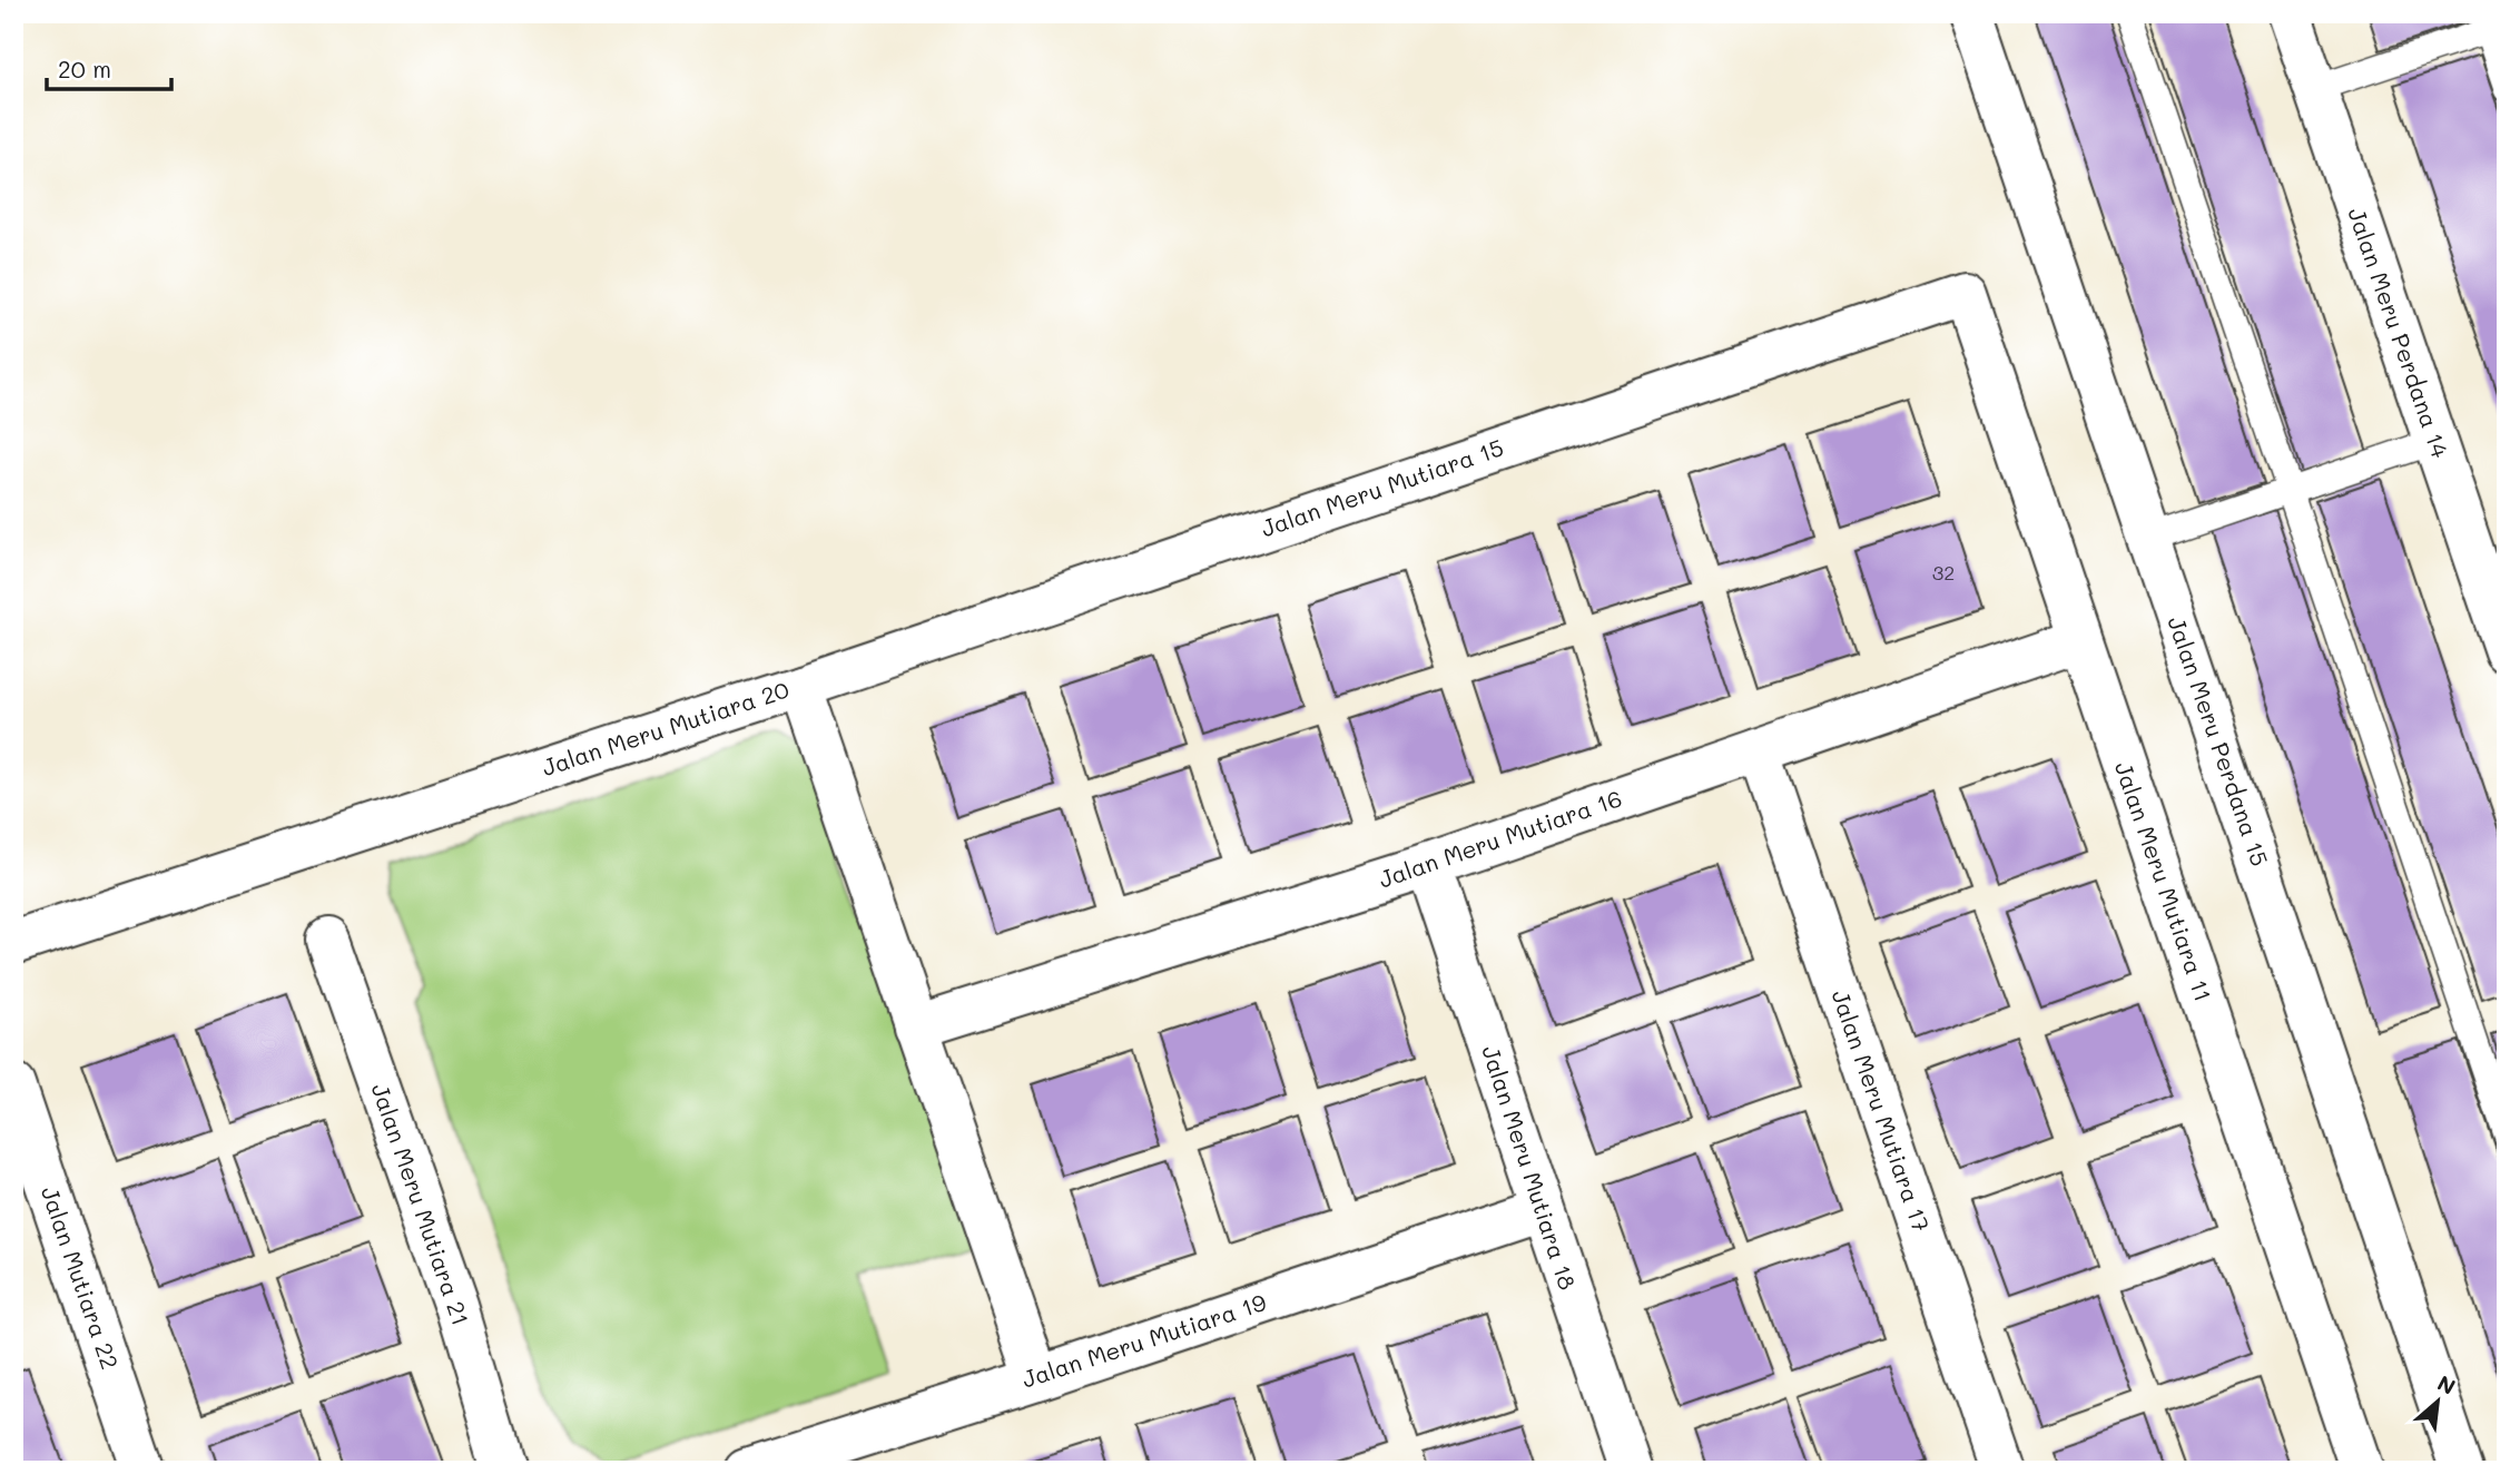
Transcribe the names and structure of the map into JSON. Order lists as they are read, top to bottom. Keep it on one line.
{"streets":{"street":["Jalan Meru Perdana 14","Jalan Meru Mutiara 15","Jalan Meru Mutiara 20","Jalan Meru Perdana 15","Jalan Meru Mutiara 16","Jalan Meru Mutiara 11","Jalan Meru Mutiara 17","Jalan Meru Mutiara 18","Jalan Meru Mutiara 21","Jalan Mutiara 22","Jalan Meru Mutiara 19"]},"crossings":[["Jalan Meru Mutiara 15","Jalan Meru Mutiara 20"],["Jalan Meru Mutiara 15","Jalan Meru Mutiara 11"],["Jalan Meru Mutiara 20","Jalan Meru Mutiara 16"],["Jalan Meru Mutiara 20","Jalan Meru Mutiara 19"],["Jalan Meru Mutiara 16","Jalan Meru Mutiara 11"],["Jalan Meru Mutiara 16","Jalan Meru Mutiara 17"],["Jalan Meru Mutiara 16","Jalan Meru Mutiara 18"],["Jalan Meru Mutiara 18","Jalan Meru Mutiara 19"]],"house_numbers":["32"],"scale_bar":"20 m","north":"top right"}
